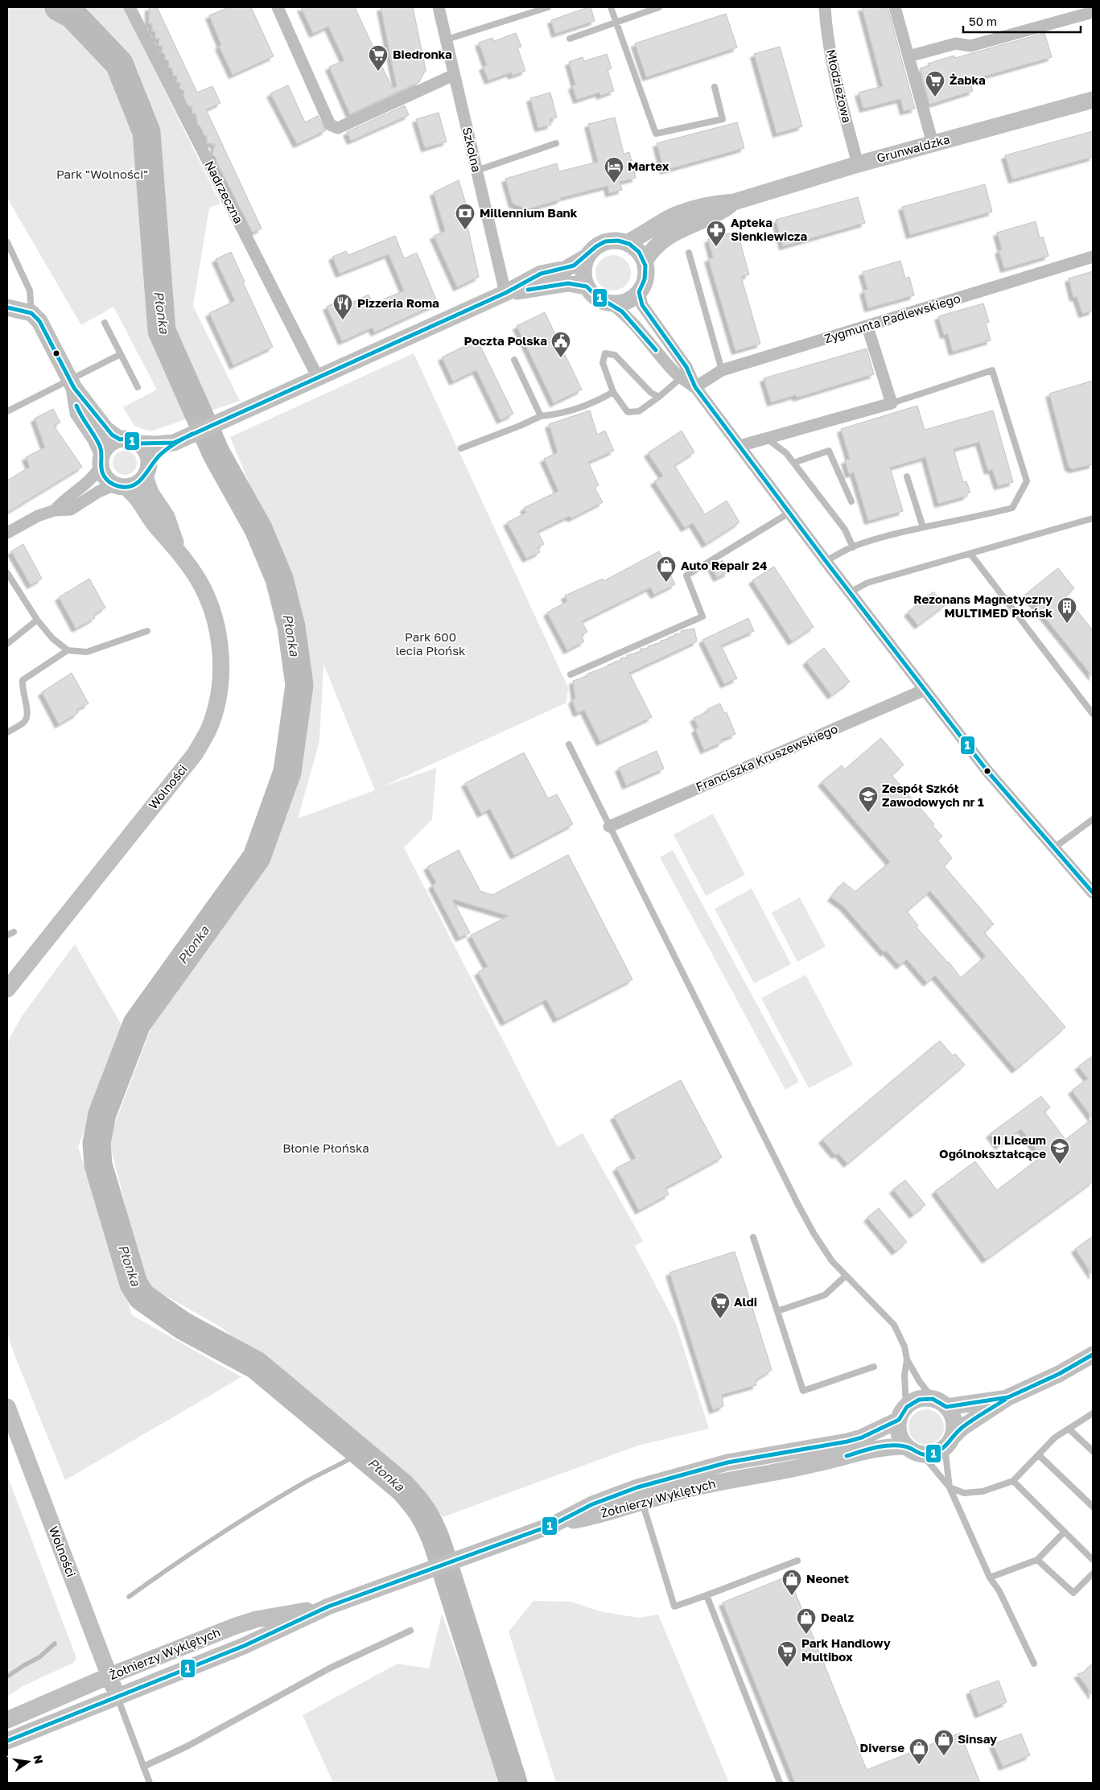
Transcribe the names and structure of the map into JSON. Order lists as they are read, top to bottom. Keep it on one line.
{"streets":{"street":["Młodzieżowa","Grunwaldzka","Szkolna","Nadrzeczna","Zygmunta Padlewskiego","Franciszka Kruszewskiego","Wolności","Żołnierzy Wyklętych"]},"crossings":[["Młodzieżowa","Grunwaldzka"],["Wolności","Żołnierzy Wyklętych"]],"water":["Płonka"],"parks":["Park \"Wolności\"","Park 600 lecia Płońsk","Błonie Płońska"],"places":{"supermarket":["Biedronka","Żabka","Aldi","Park Handlowy Multibox"],"hotel":["Martex"],"bank":["Millennium Bank"],"pharmacy":["Apteka Sienkiewicza"],"restaurant":["Pizzeria Roma"],"public building":["Poczta Polska"],"shop":["Auto Repair 24","Neonet","Dealz","Sinsay","Diverse"],"building":["Rezonans Magnetyczny MULTIMED Płońsk"],"school or university":["Zespół Szkół Zawodowych nr 1","II Liceum Ogólnokształcące"]},"lines":["transit line 1"],"scale_bar":"50 m","north":"right"}
